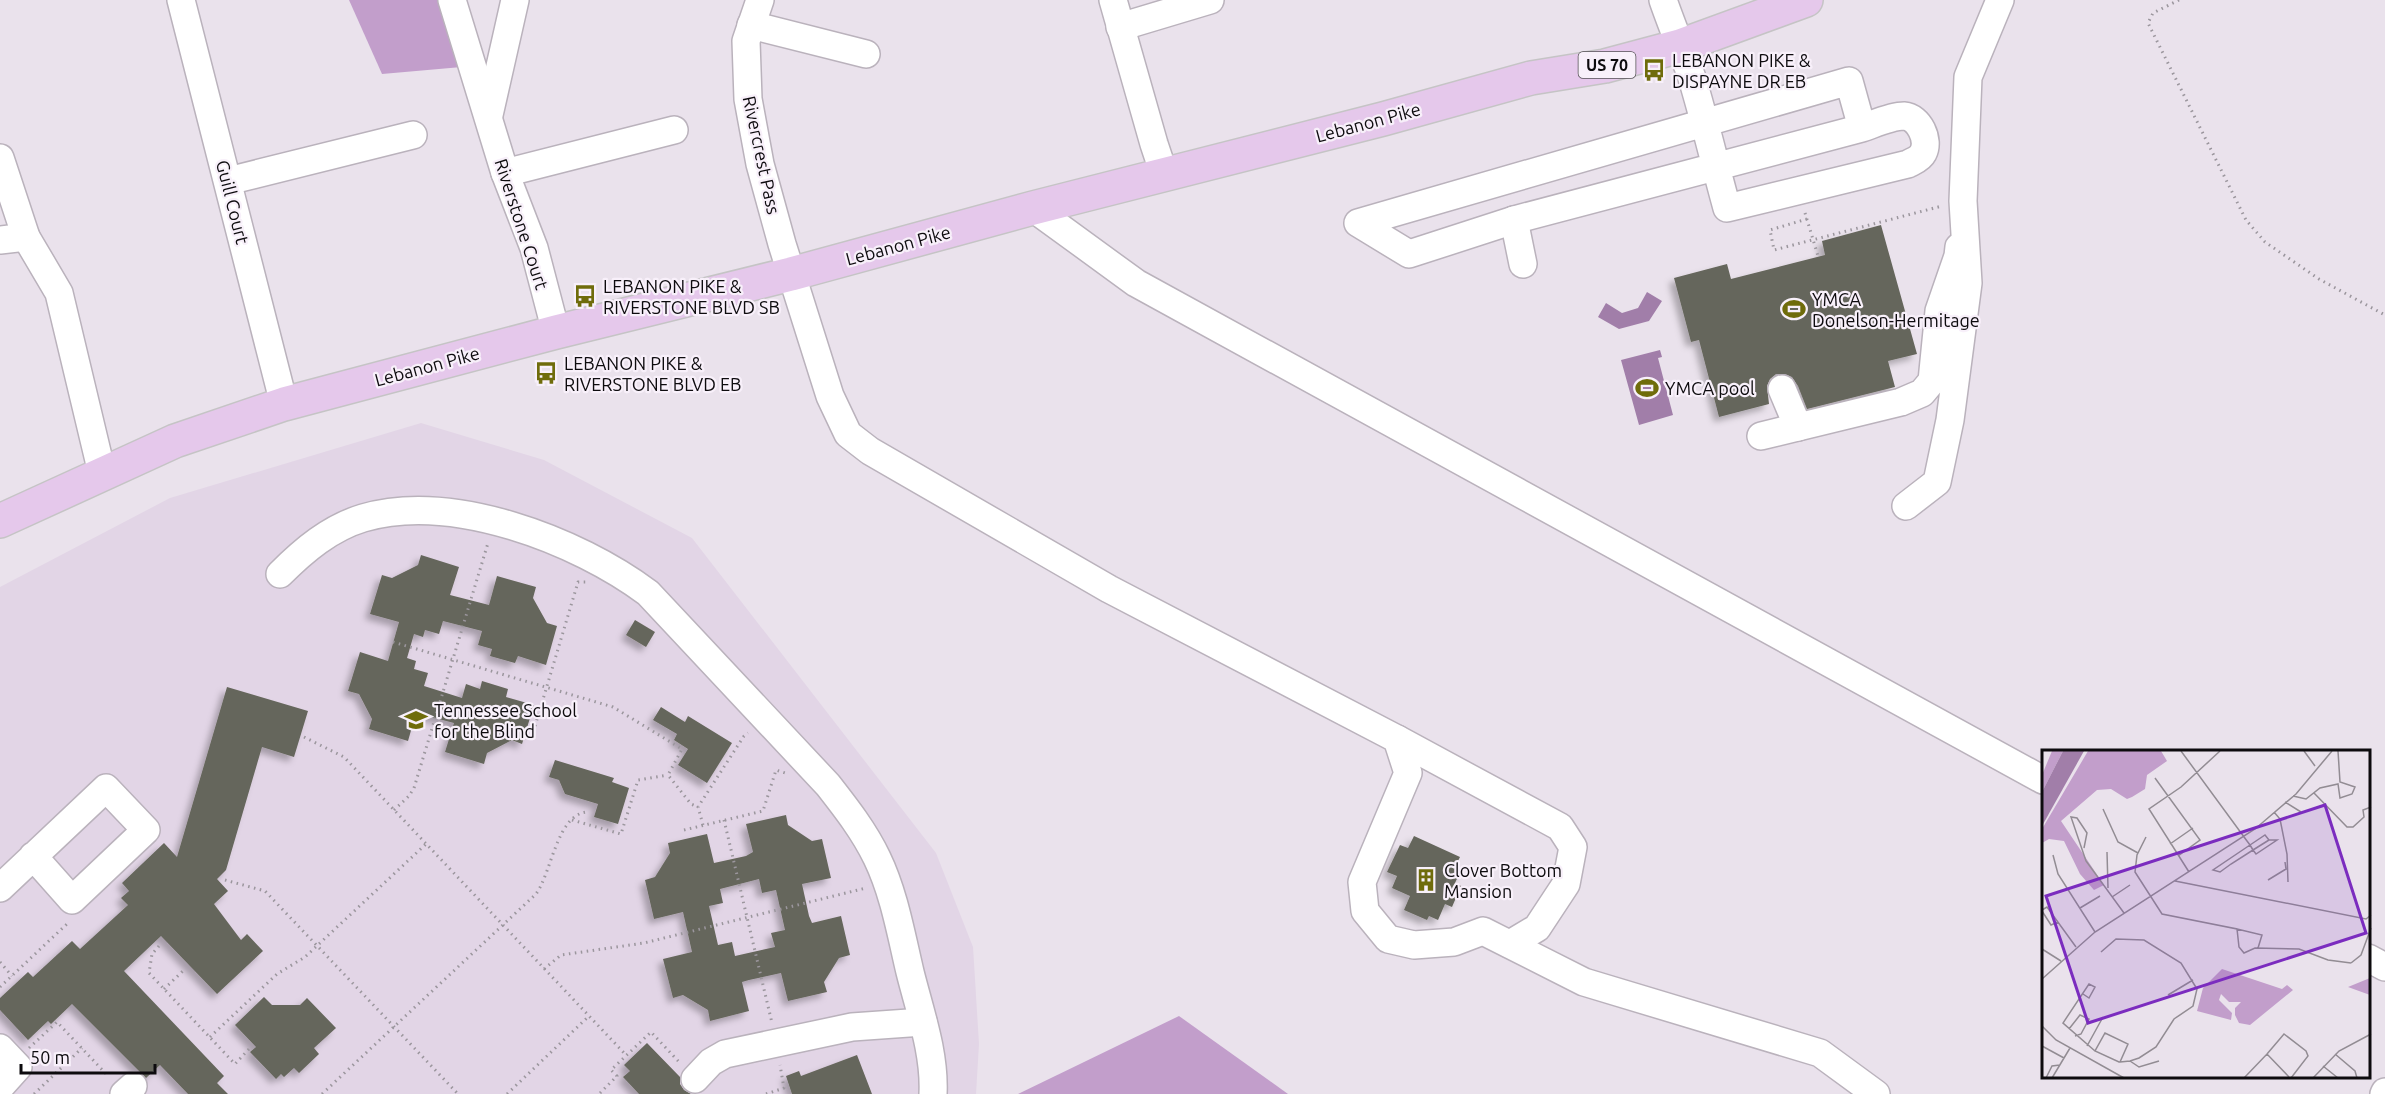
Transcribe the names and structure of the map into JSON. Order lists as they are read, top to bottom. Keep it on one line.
{"streets":{"main road":["US 70","Lebanon Pike"],"street":["Rivercrest Pass","Guill Court","Riverstone Court"]},"crossings":[["Lebanon Pike","Rivercrest Pass"],["Lebanon Pike","Guill Court"],["Lebanon Pike","Riverstone Court"]],"places":{"bus stop":["LEBANON PIKE & DISPAYNE DR EB","LEBANON PIKE & RIVERSTONE BLVD SB","LEBANON PIKE & RIVERSTONE BLVD EB"],"sports":["YMCA Donelson-Hermitage","YMCA pool"],"school or university":["Tennessee School for the Blind"],"building":["Clover Bottom Mansion"]},"scale_bar":"50 m"}
